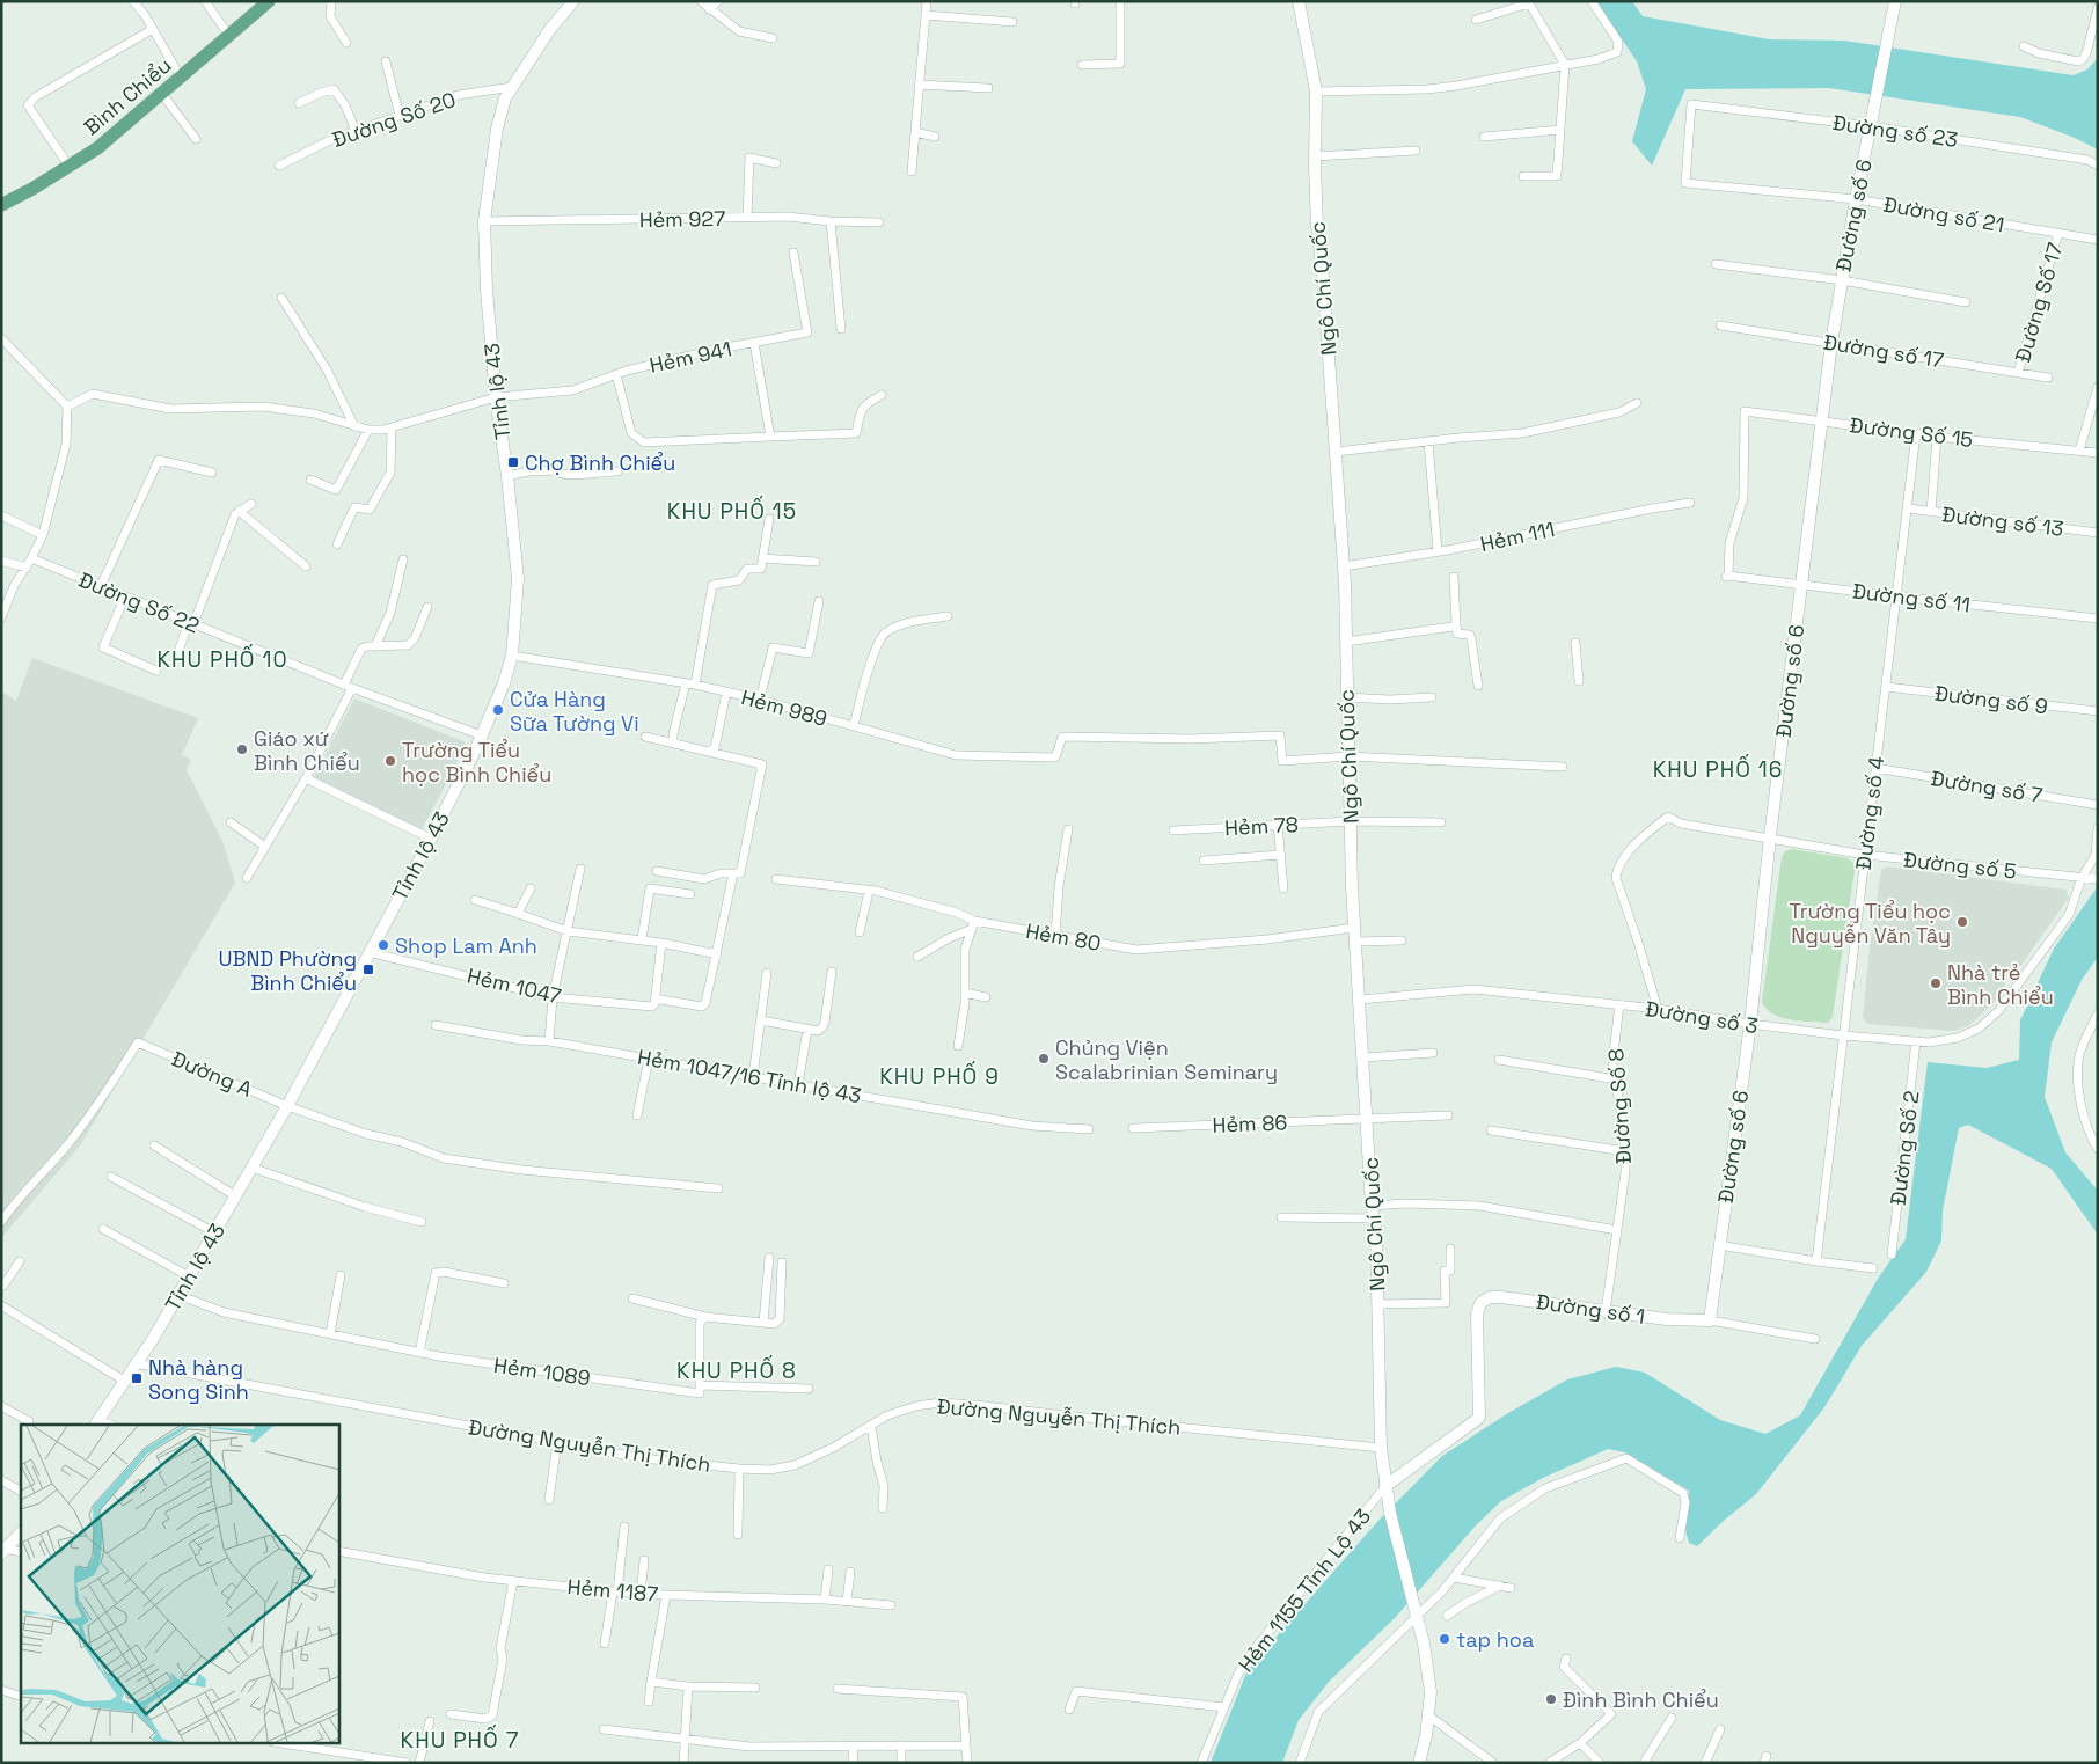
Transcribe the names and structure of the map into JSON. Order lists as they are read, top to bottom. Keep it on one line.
{"streets":{"main road":["Bình Chiểu","Đường số 6","Ngô Chí Quốc","Tỉnh lộ 43","Đường số 1"],"street":["Đường Số 20","Đường số 23","Đường số 21","Hẻm 927","Đường Số 17","Đường số 17","Hẻm 941","Đường Số 15","Đường số 13","Hẻm 111","Đường số 11","Đường Số 22","Đường số 9","Hẻm 989","Đường số 7","Đường số 4","Hẻm 78","Đường số 5","Hẻm 80","Hẻm 1047","Đường số 3","Đường A","Hẻm 1047/16 Tỉnh lộ 43","Đường Số 8","Hẻm 86","Đường Số 2","Hẻm 1089","Đường Nguyễn Thị Thích","Hẻm 1187","Hẻm 1155 Tỉnh Lộ 43"]},"crossings":[["Đường Số 20","Tỉnh lộ 43"],["Đường số 23","Đường số 21"],["Đường số 23","Đường số 6"],["Đường số 21","Đường số 6"],["Đường số 21","Đường Số 17"],["Đường số 6","Đường số 17"],["Đường số 6","Đường Số 15"],["Đường số 6","Đường số 11"],["Đường số 6","Đường số 5"],["Đường số 6","Đường số 3"],["Đường số 6","Đường số 1"],["Hẻm 927","Tỉnh lộ 43"],["Ngô Chí Quốc","Hẻm 111"],["Ngô Chí Quốc","Hẻm 989"],["Ngô Chí Quốc","Hẻm 78"],["Ngô Chí Quốc","Hẻm 80"],["Ngô Chí Quốc","Đường số 3"],["Ngô Chí Quốc","Hẻm 86"],["Ngô Chí Quốc","Đường số 1"],["Ngô Chí Quốc","Đường Nguyễn Thị Thích"],["Ngô Chí Quốc","Hẻm 1155 Tỉnh Lộ 43"],["Đường Số 17","Đường số 17"],["Hẻm 941","Tỉnh lộ 43"],["Tỉnh lộ 43","Đường Số 22"],["Tỉnh lộ 43","Hẻm 989"],["Tỉnh lộ 43","Hẻm 1047"],["Tỉnh lộ 43","Đường A"],["Tỉnh lộ 43","Hẻm 1089"],["Tỉnh lộ 43","Đường Nguyễn Thị Thích"],["Đường Số 15","Đường số 11"],["Đường Số 15","Đường số 4"],["Đường số 13","Đường số 4"],["Đường số 11","Đường số 4"],["Đường số 9","Đường số 4"],["Đường số 7","Đường số 4"],["Đường số 4","Đường số 5"],["Đường số 4","Đường số 3"],["Đường số 5","Đường số 3"],["Đường số 3","Đường Số 8"],["Đường số 3","Đường Số 2"],["Đường Số 8","Đường số 1"],["Đường số 1","Hẻm 1155 Tỉnh Lộ 43"]],"districts":["KHU PHỐ 15","KHU PHỐ 10","KHU PHỐ 16","KHU PHỐ 9","KHU PHỐ 8","KHU PHỐ 7"],"places":{"transit":["Chợ Bình Chiểu","UBND Phường Bình Chiểu","Nhà hàng Song Sinh"],"other":["Cửa Hàng Sữa Tường Vi","Giáo xứ Bình Chiểu","Trường Tiểu học Bình Chiểu","Trường Tiểu học Nguyễn Văn Tây","Shop Lam Anh","Nhà trẻ Bình Chiểu","Chủng Viện Scalabrinian Seminary","tap hoa","Đình Bình Chiểu"]}}
